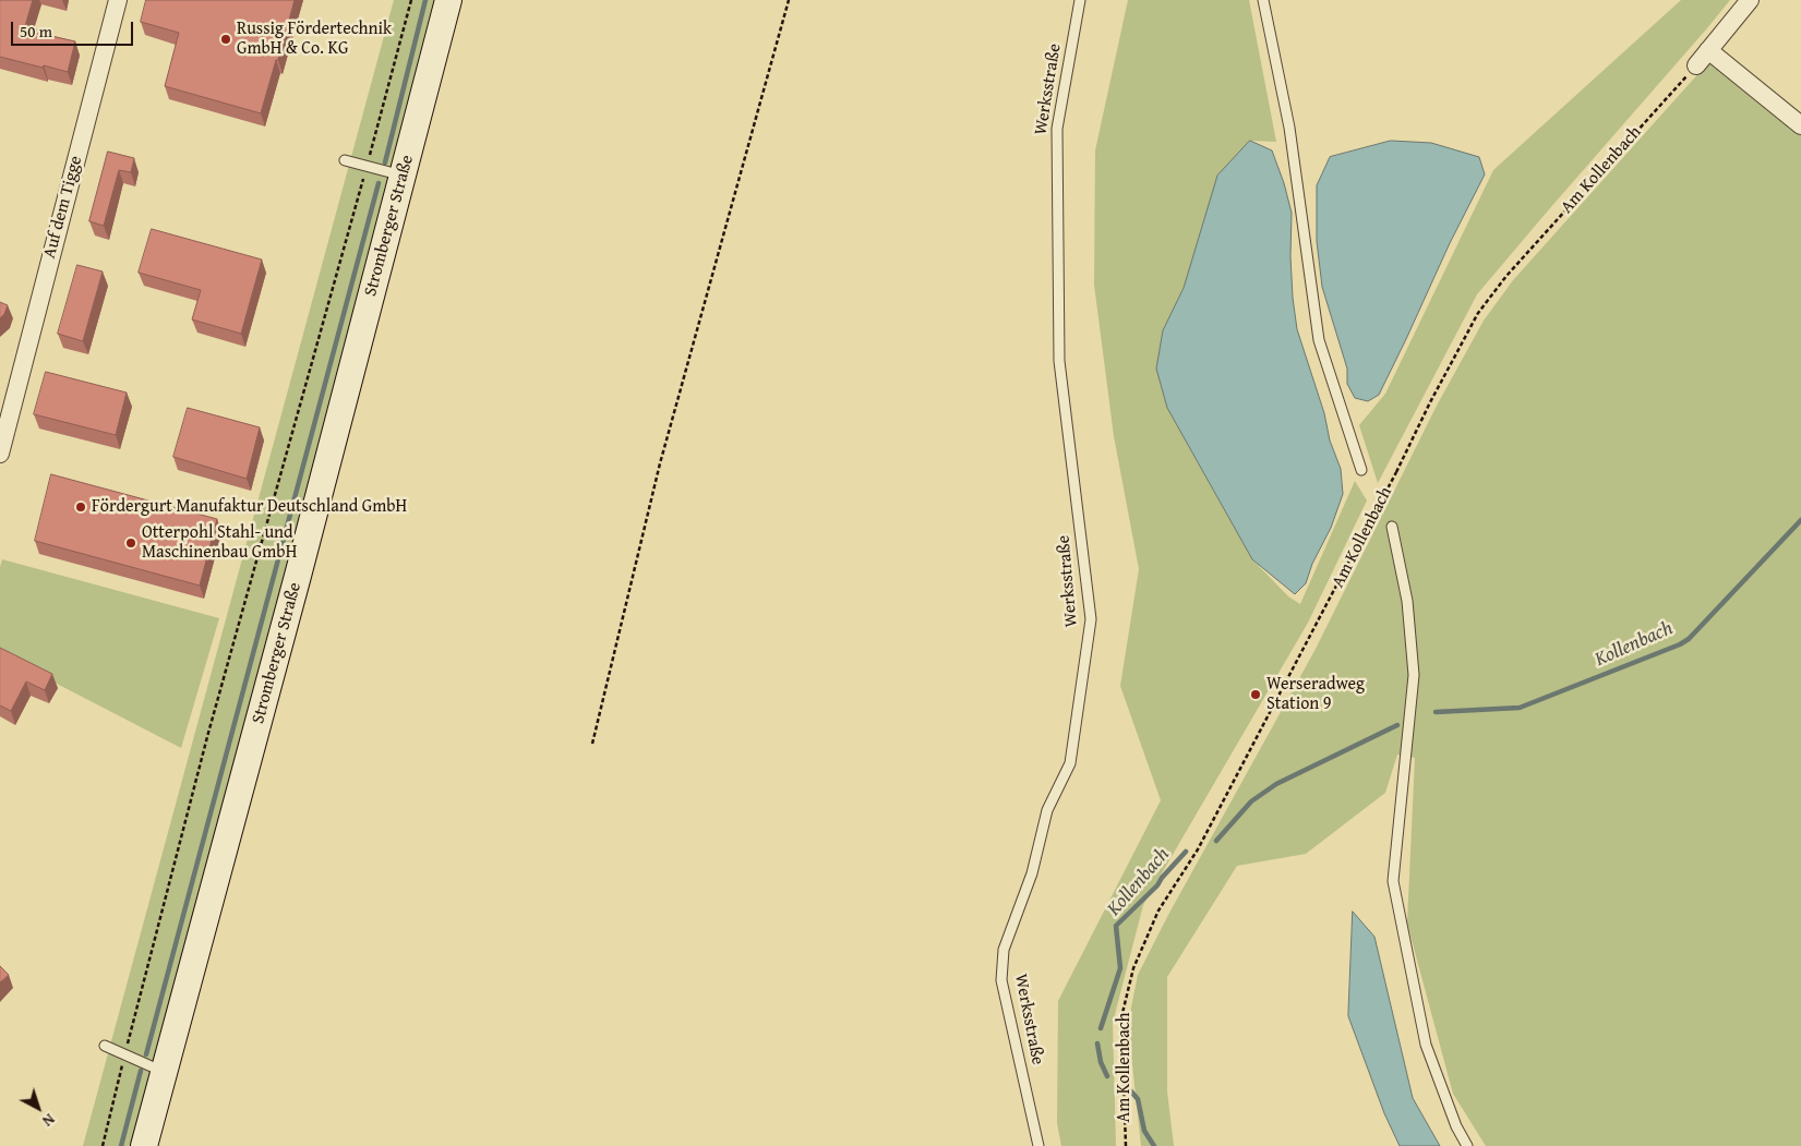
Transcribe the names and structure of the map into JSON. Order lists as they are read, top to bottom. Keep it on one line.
{"streets":{"main road":["Stromberger Straße"],"street":["Auf dem Tigge"],"lane":["Werksstraße"],"path":["Am Kollenbach"]},"water":["Kollenbach"],"places":["Russig Fördertechnik GmbH & Co. KG","Fördergurt Manufaktur Deutschland GmbH","Otterpohl Stahl- und Maschinenbau GmbH","Werseradweg Station 9"],"scale_bar":"50 m","north":"bottom right"}
